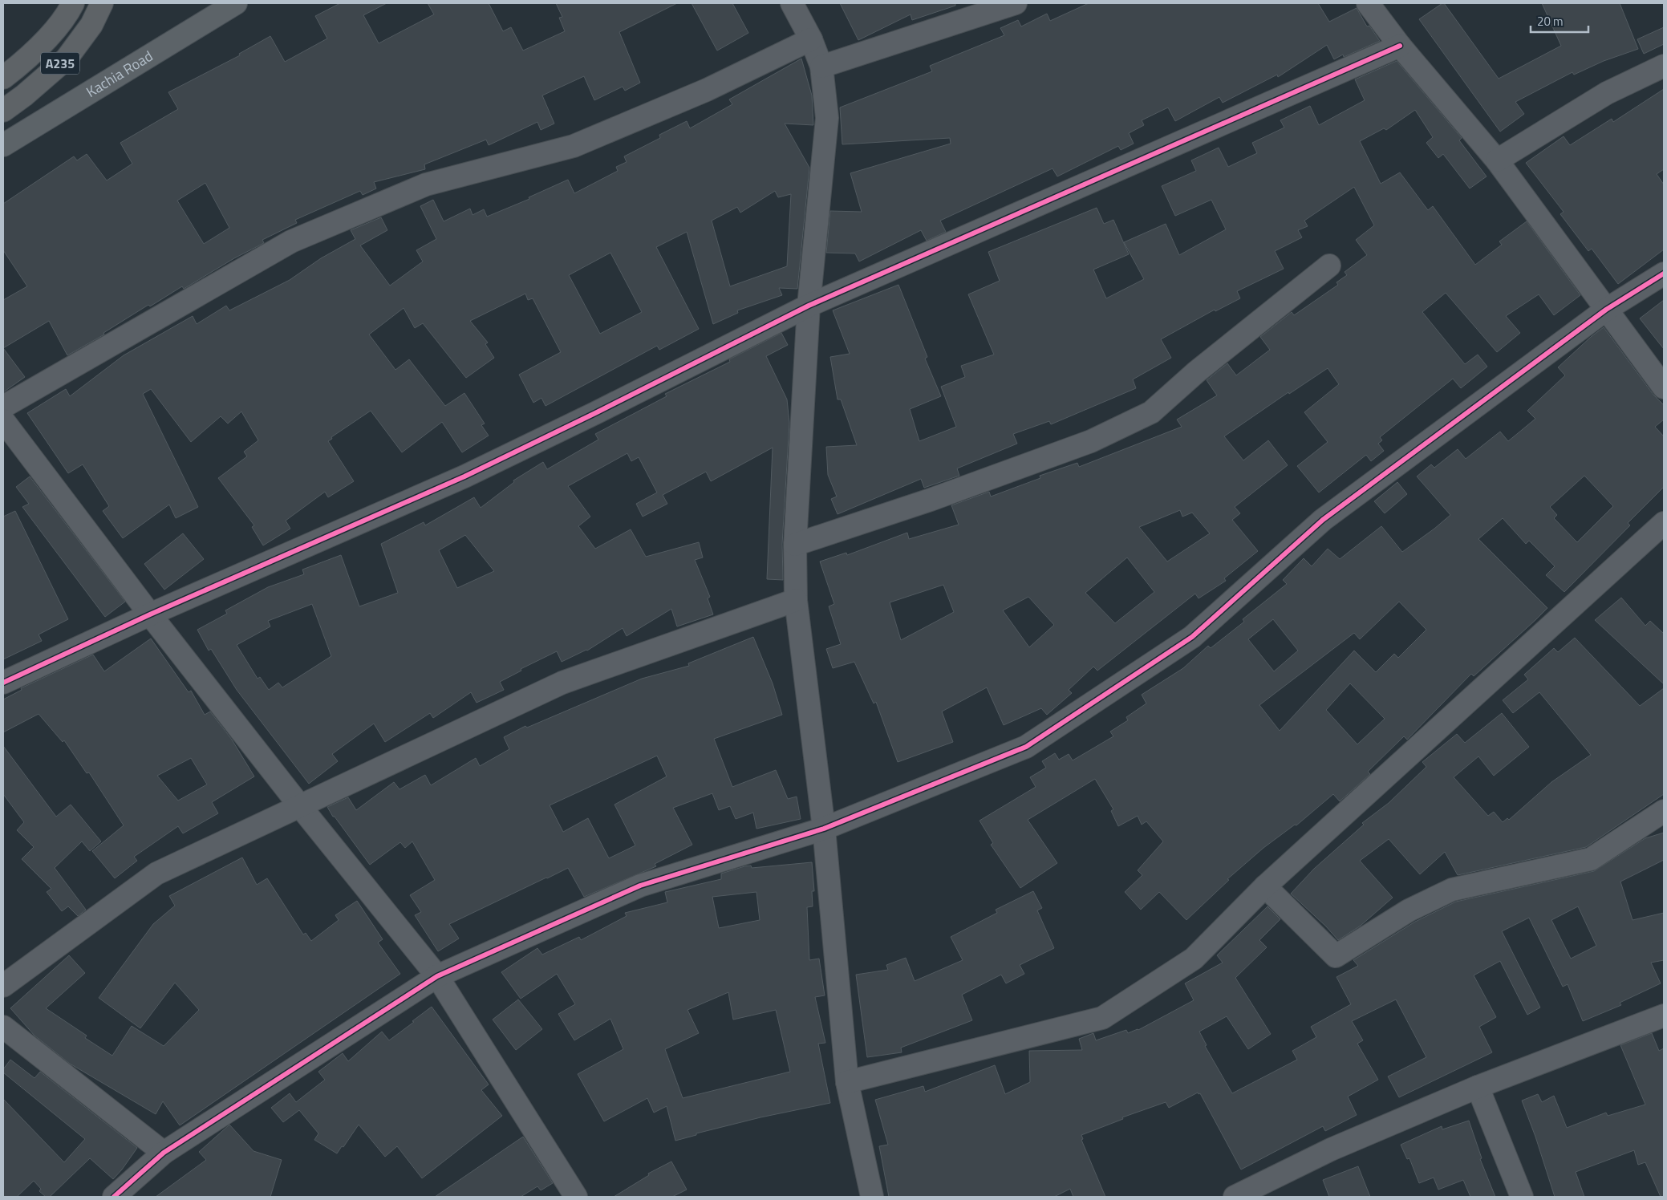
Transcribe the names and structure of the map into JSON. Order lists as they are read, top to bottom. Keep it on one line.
{"streets":{"highway":["A235"],"main road":["Kachia Road"]},"scale_bar":"20 m"}
